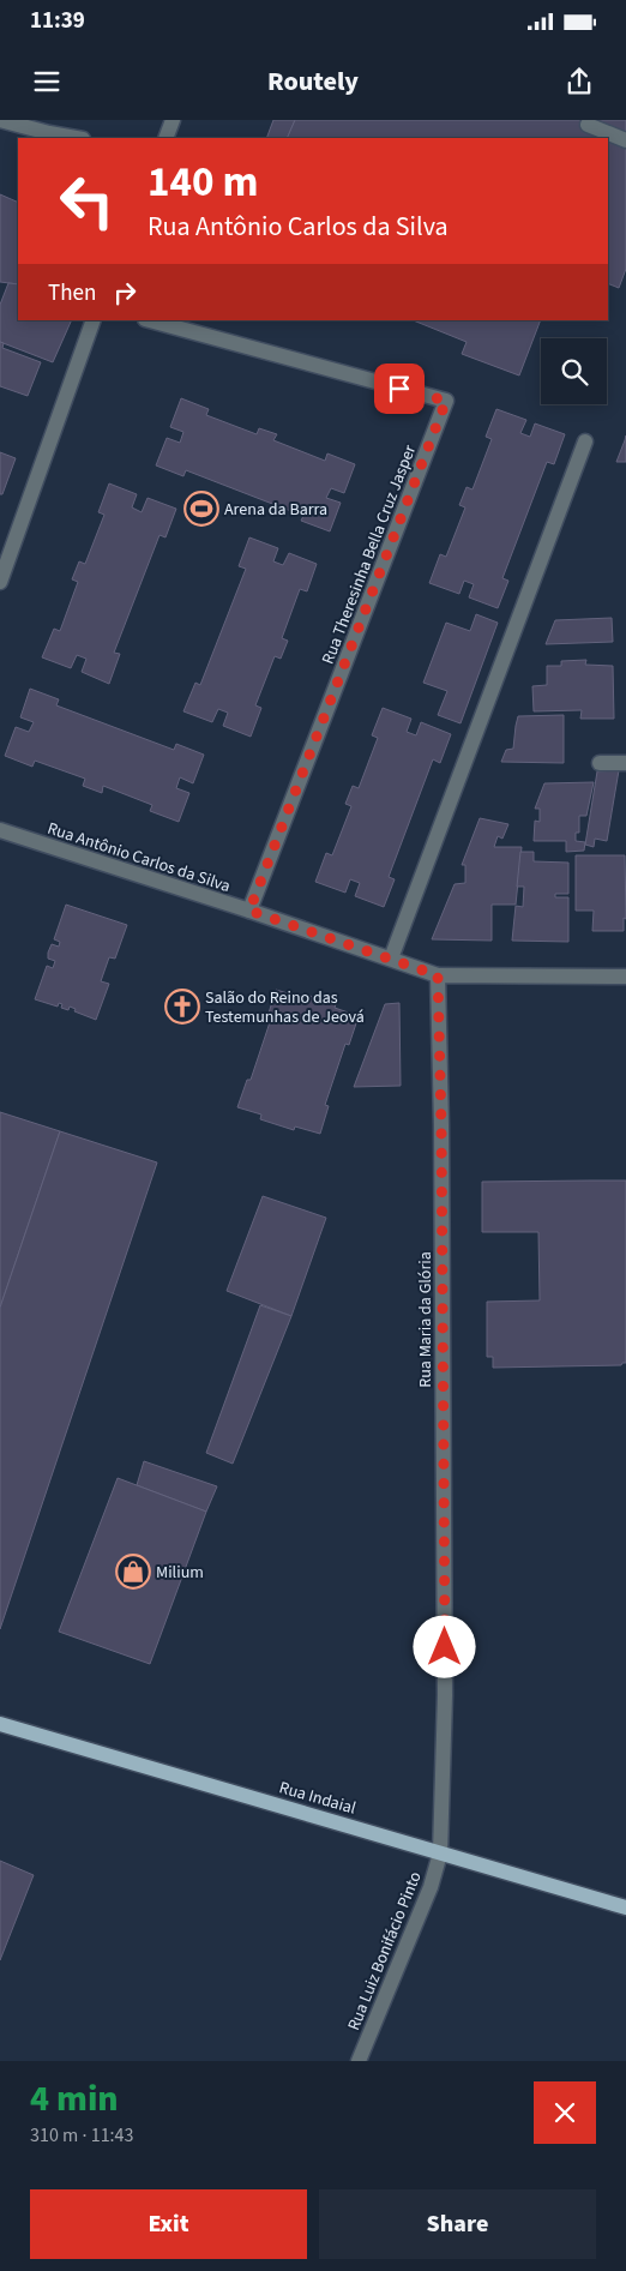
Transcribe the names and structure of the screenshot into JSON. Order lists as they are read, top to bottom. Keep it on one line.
{"streets":{"main road":["Rua Indaial"],"street":["Rua Theresinha Bella Cruz Jasper","Rua Antônio Carlos da Silva","Rua Maria da Glória","Rua Luiz Bonifácio Pinto"]},"crossings":[["Rua Theresinha Bella Cruz Jasper","Rua Antônio Carlos da Silva"],["Rua Antônio Carlos da Silva","Rua Maria da Glória"],["Rua Maria da Glória","Rua Indaial"],["Rua Maria da Glória","Rua Luiz Bonifácio Pinto"],["Rua Indaial","Rua Luiz Bonifácio Pinto"]],"places":{"sports":["Arena da Barra"],"church":["Salão do Reino das Testemunhas de Jeová"],"shop":["Milium"]},"page":{"status":"11:39","header":"Routely","turn":["140 m","Rua Antônio Carlos da Silva"],"then":"Then","heading":["4 min","310 m · 11:43"],"buttons":["Exit","Share"]}}
